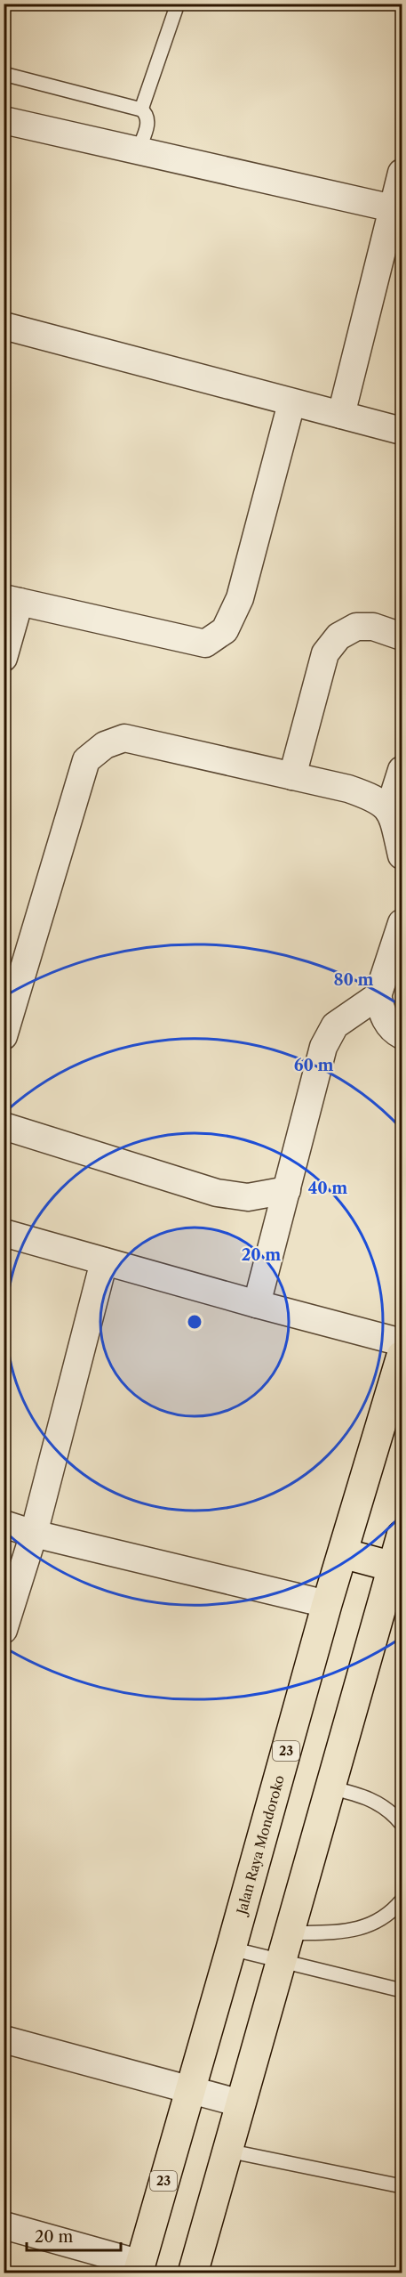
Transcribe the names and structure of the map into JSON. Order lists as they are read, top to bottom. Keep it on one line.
{"streets":{"highway":["23","Jalan Raya Mondoroko"]},"scale_bar":"20 m","rings":["80 m","60 m","40 m","20 m"]}
